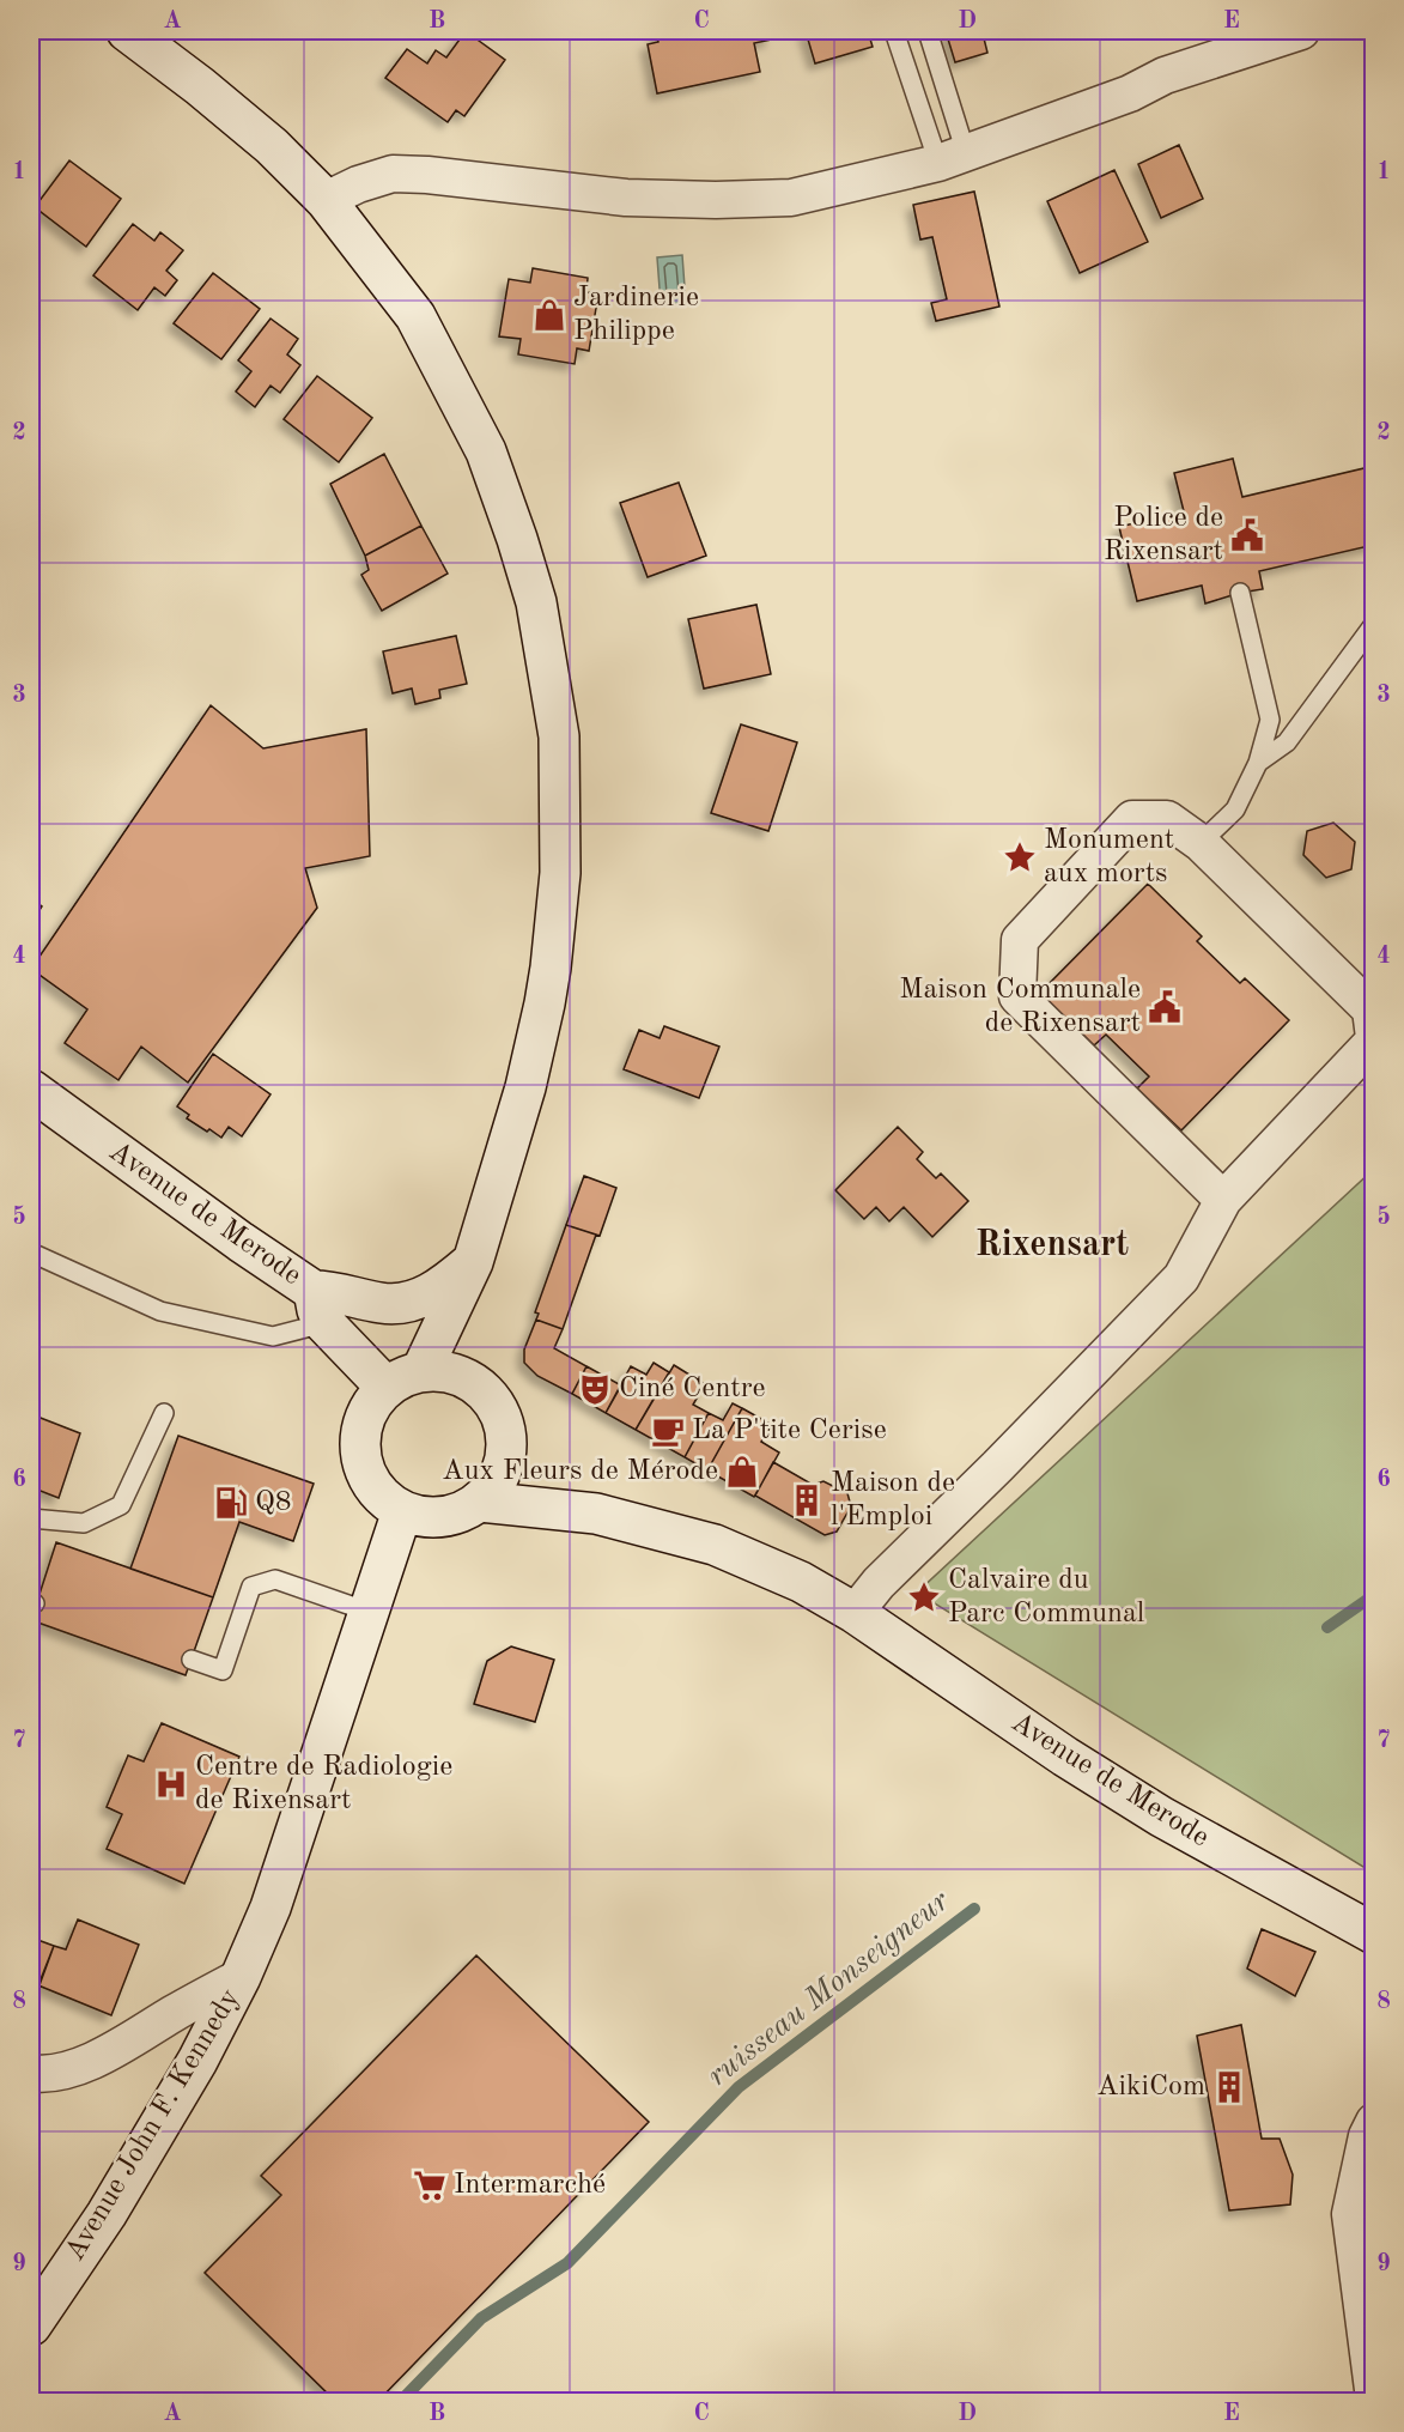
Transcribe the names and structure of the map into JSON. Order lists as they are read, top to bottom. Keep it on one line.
{"streets":{"main road":["Avenue de Merode","Avenue John F. Kennedy"]},"crossings":[["Avenue de Merode","Avenue John F. Kennedy"]],"districts":["Rixensart"],"water":["ruisseau Monseigneur"],"places":{"shop":["Jardinerie Philippe","Aux Fleurs de Mérode"],"public building":["Police de Rixensart","Maison Communale de Rixensart"],"place":["Monument aux morts","Calvaire du Parc Communal"],"theatre":["Ciné Centre"],"cafe":["La P'tite Cerise"],"building":["Maison de l'Emploi","AikiCom"],"fuel station":["Q8"],"hospital":["Centre de Radiologie de Rixensart"],"supermarket":["Intermarché"]},"grid":{"columns":["A","B","C","D","E"],"rows":["1","2","3","4","5","6","7","8","9"]}}
